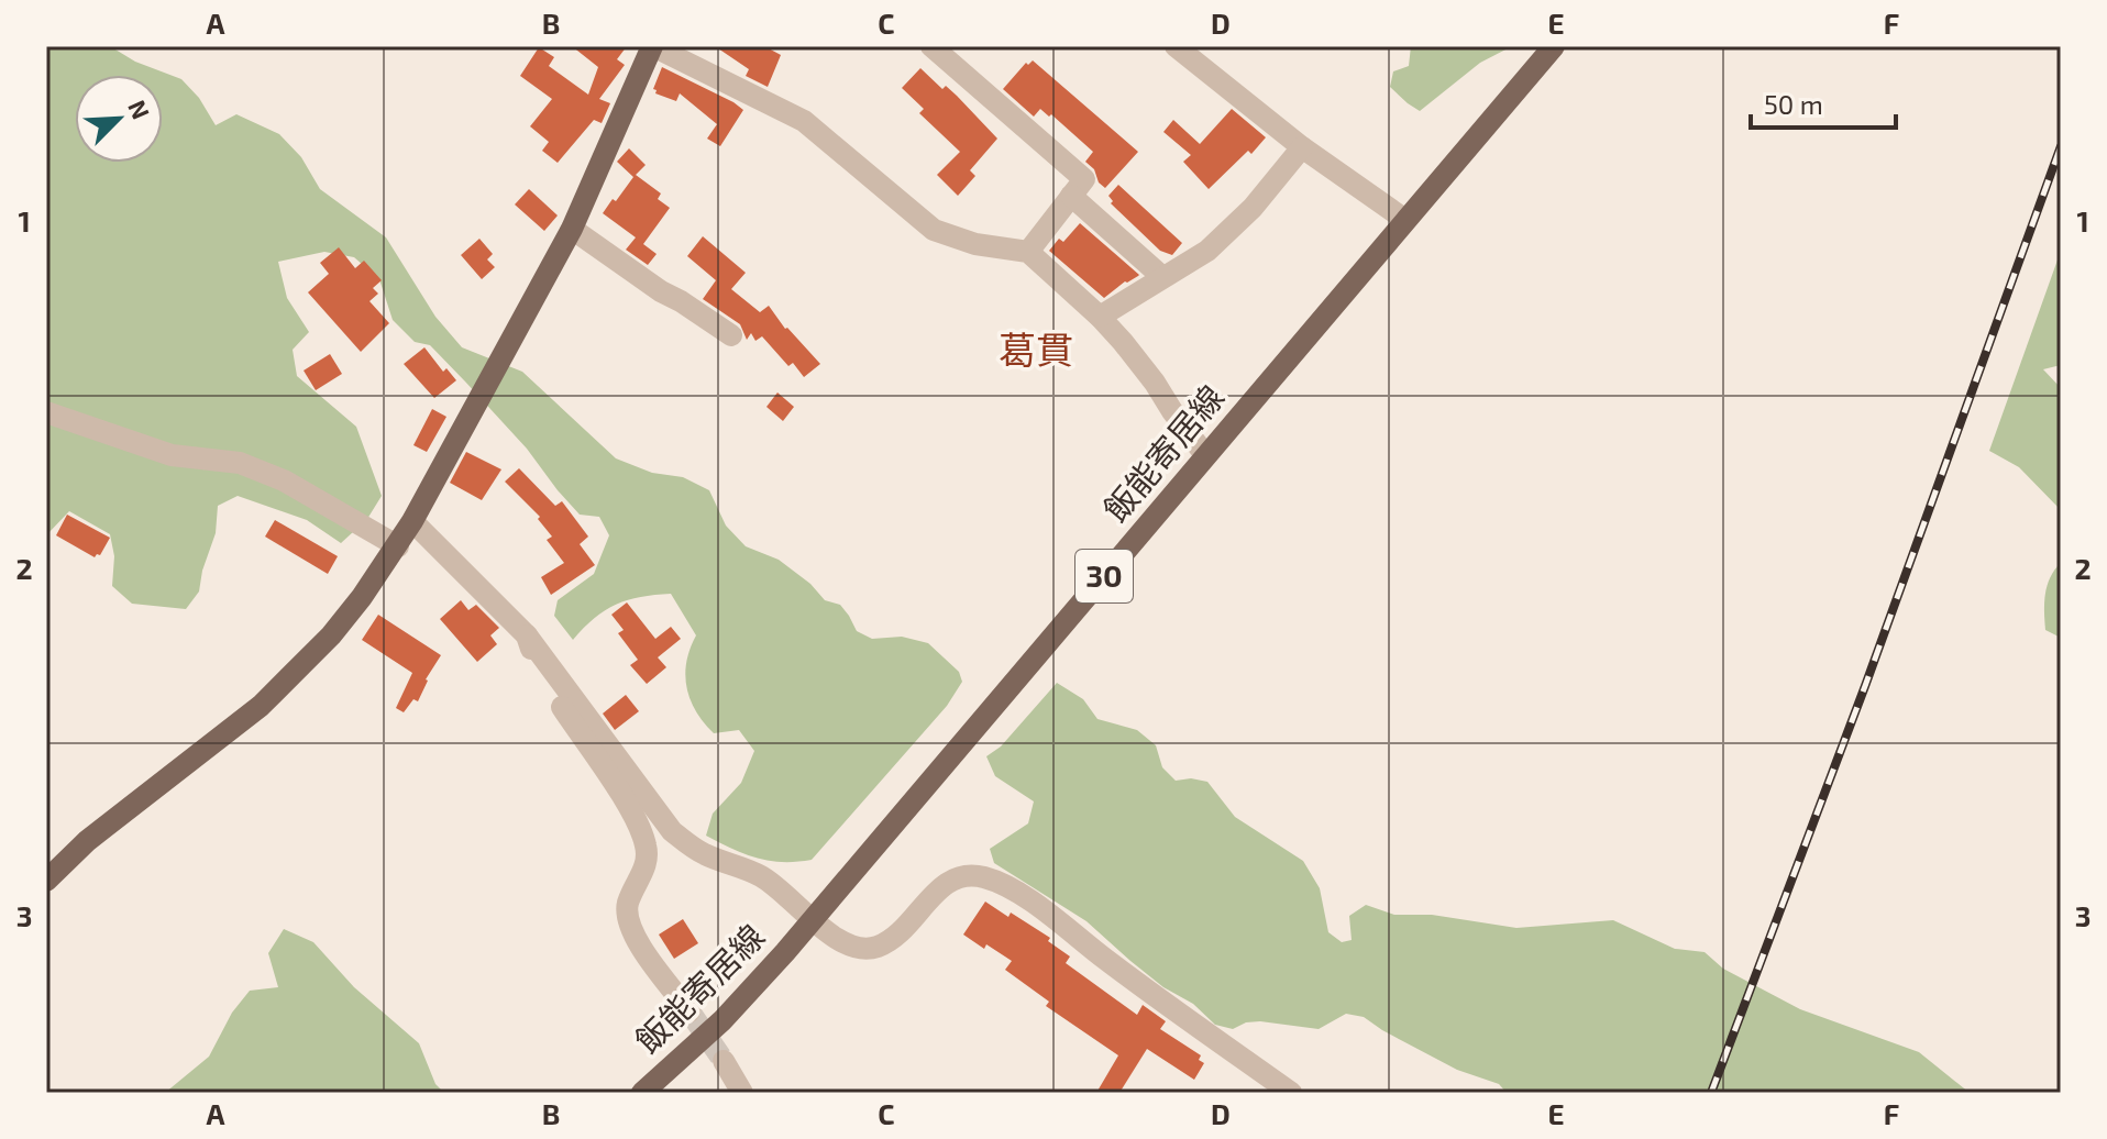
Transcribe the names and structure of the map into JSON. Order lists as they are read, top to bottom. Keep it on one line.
{"streets":{"main road":["飯能寄居線","30"]},"districts":["葛貫"],"scale_bar":"50 m","north":"top right","grid":{"columns":["A","B","C","D","E","F"],"rows":["1","2","3"]}}
